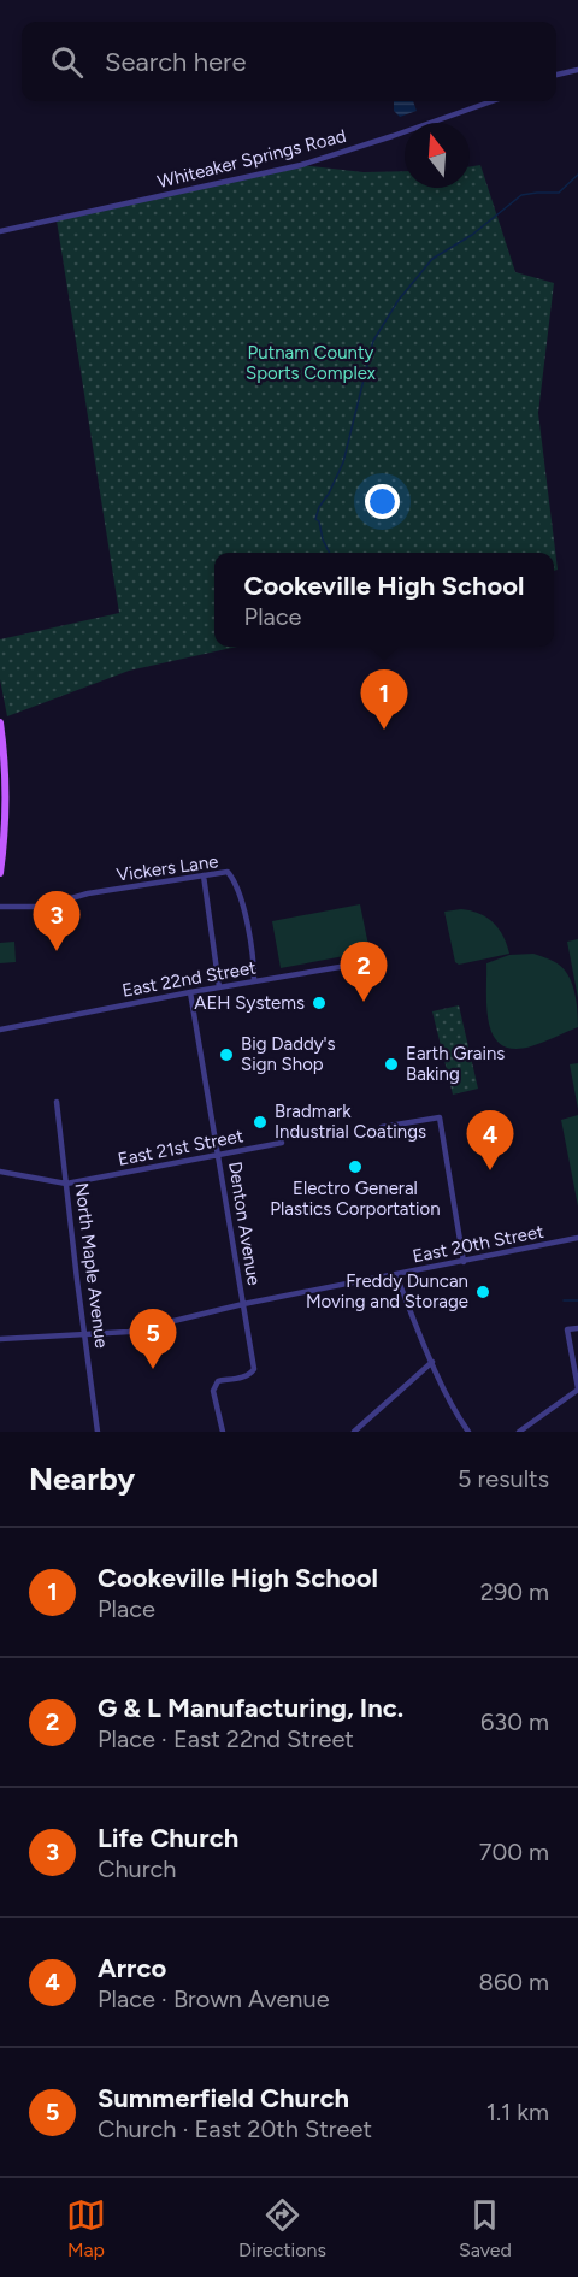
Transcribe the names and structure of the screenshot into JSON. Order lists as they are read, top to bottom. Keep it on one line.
{"streets":{"street":["Whiteaker Springs Road","Vickers Lane","East 22nd Street","East 21st Street","Denton Avenue","East 20th Street","North Maple Avenue"]},"crossings":[["Vickers Lane","East 22nd Street"],["East 22nd Street","Denton Avenue"],["East 21st Street","Denton Avenue"],["East 21st Street","North Maple Avenue"],["Denton Avenue","East 20th Street"],["East 20th Street","North Maple Avenue"]],"parks":["Putnam County Sports Complex"],"places":["AEH Systems","Big Daddy's Sign Shop","Earth Grains Baking","Bradmark Industrial Coatings","Electro General Plastics Corportation","Freddy Duncan Moving and Storage"],"north":"top","page":{"search":"Search here","popup":["Cookeville High School","Place"],"pins":["1","3","2","4","5"],"heading":["Nearby","5 results"],"list":[{"mark":"1","name":"Cookeville High School","note":"Place","value":"290 m"},{"mark":"2","name":"G & L Manufacturing, Inc.","note":"Place · East 22nd Street","value":"630 m"},{"mark":"3","name":"Life Church","note":"Church","value":"700 m"},{"mark":"4","name":"Arrco","note":"Place · Brown Avenue","value":"860 m"},{"mark":"5","name":"Summerfield Church","note":"Church · East 20th Street","value":"1.1 km"}],"nav":["Map","Directions","Saved"]}}
